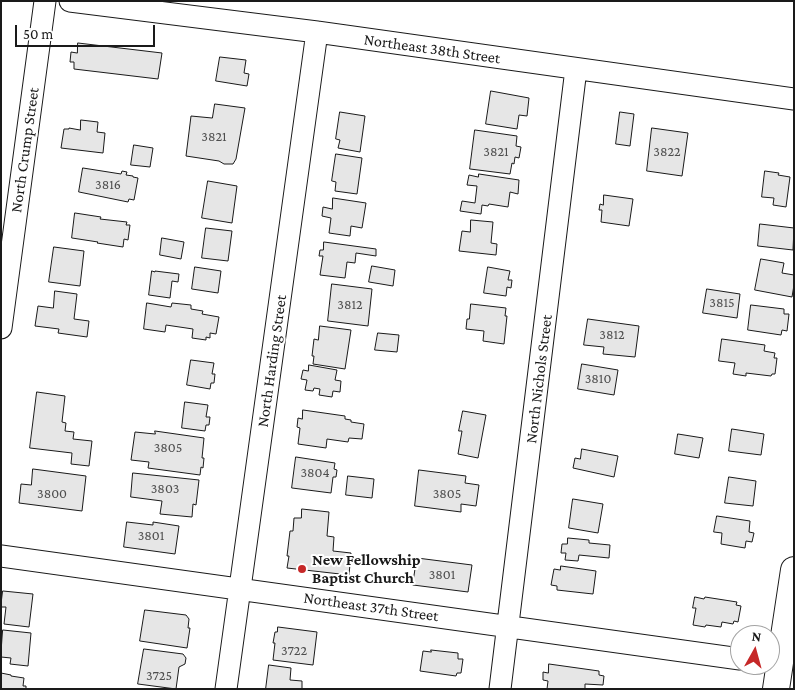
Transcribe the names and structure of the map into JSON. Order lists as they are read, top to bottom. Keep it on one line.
{"streets":{"street":["Northeast 38th Street","North Crump Street","North Harding Street","North Nichols Street","Northeast 37th Street"]},"crossings":[["Northeast 38th Street","North Harding Street"],["Northeast 38th Street","North Nichols Street"],["North Harding Street","Northeast 37th Street"],["North Nichols Street","Northeast 37th Street"]],"places":["New Fellowship Baptist Church"],"house_numbers":["3821","3821","3822","3816","3815","3812","3812","3810","3805","3804","3803","3800","3805","3801","3801","3722","3725"],"scale_bar":"50 m","north":"top"}
